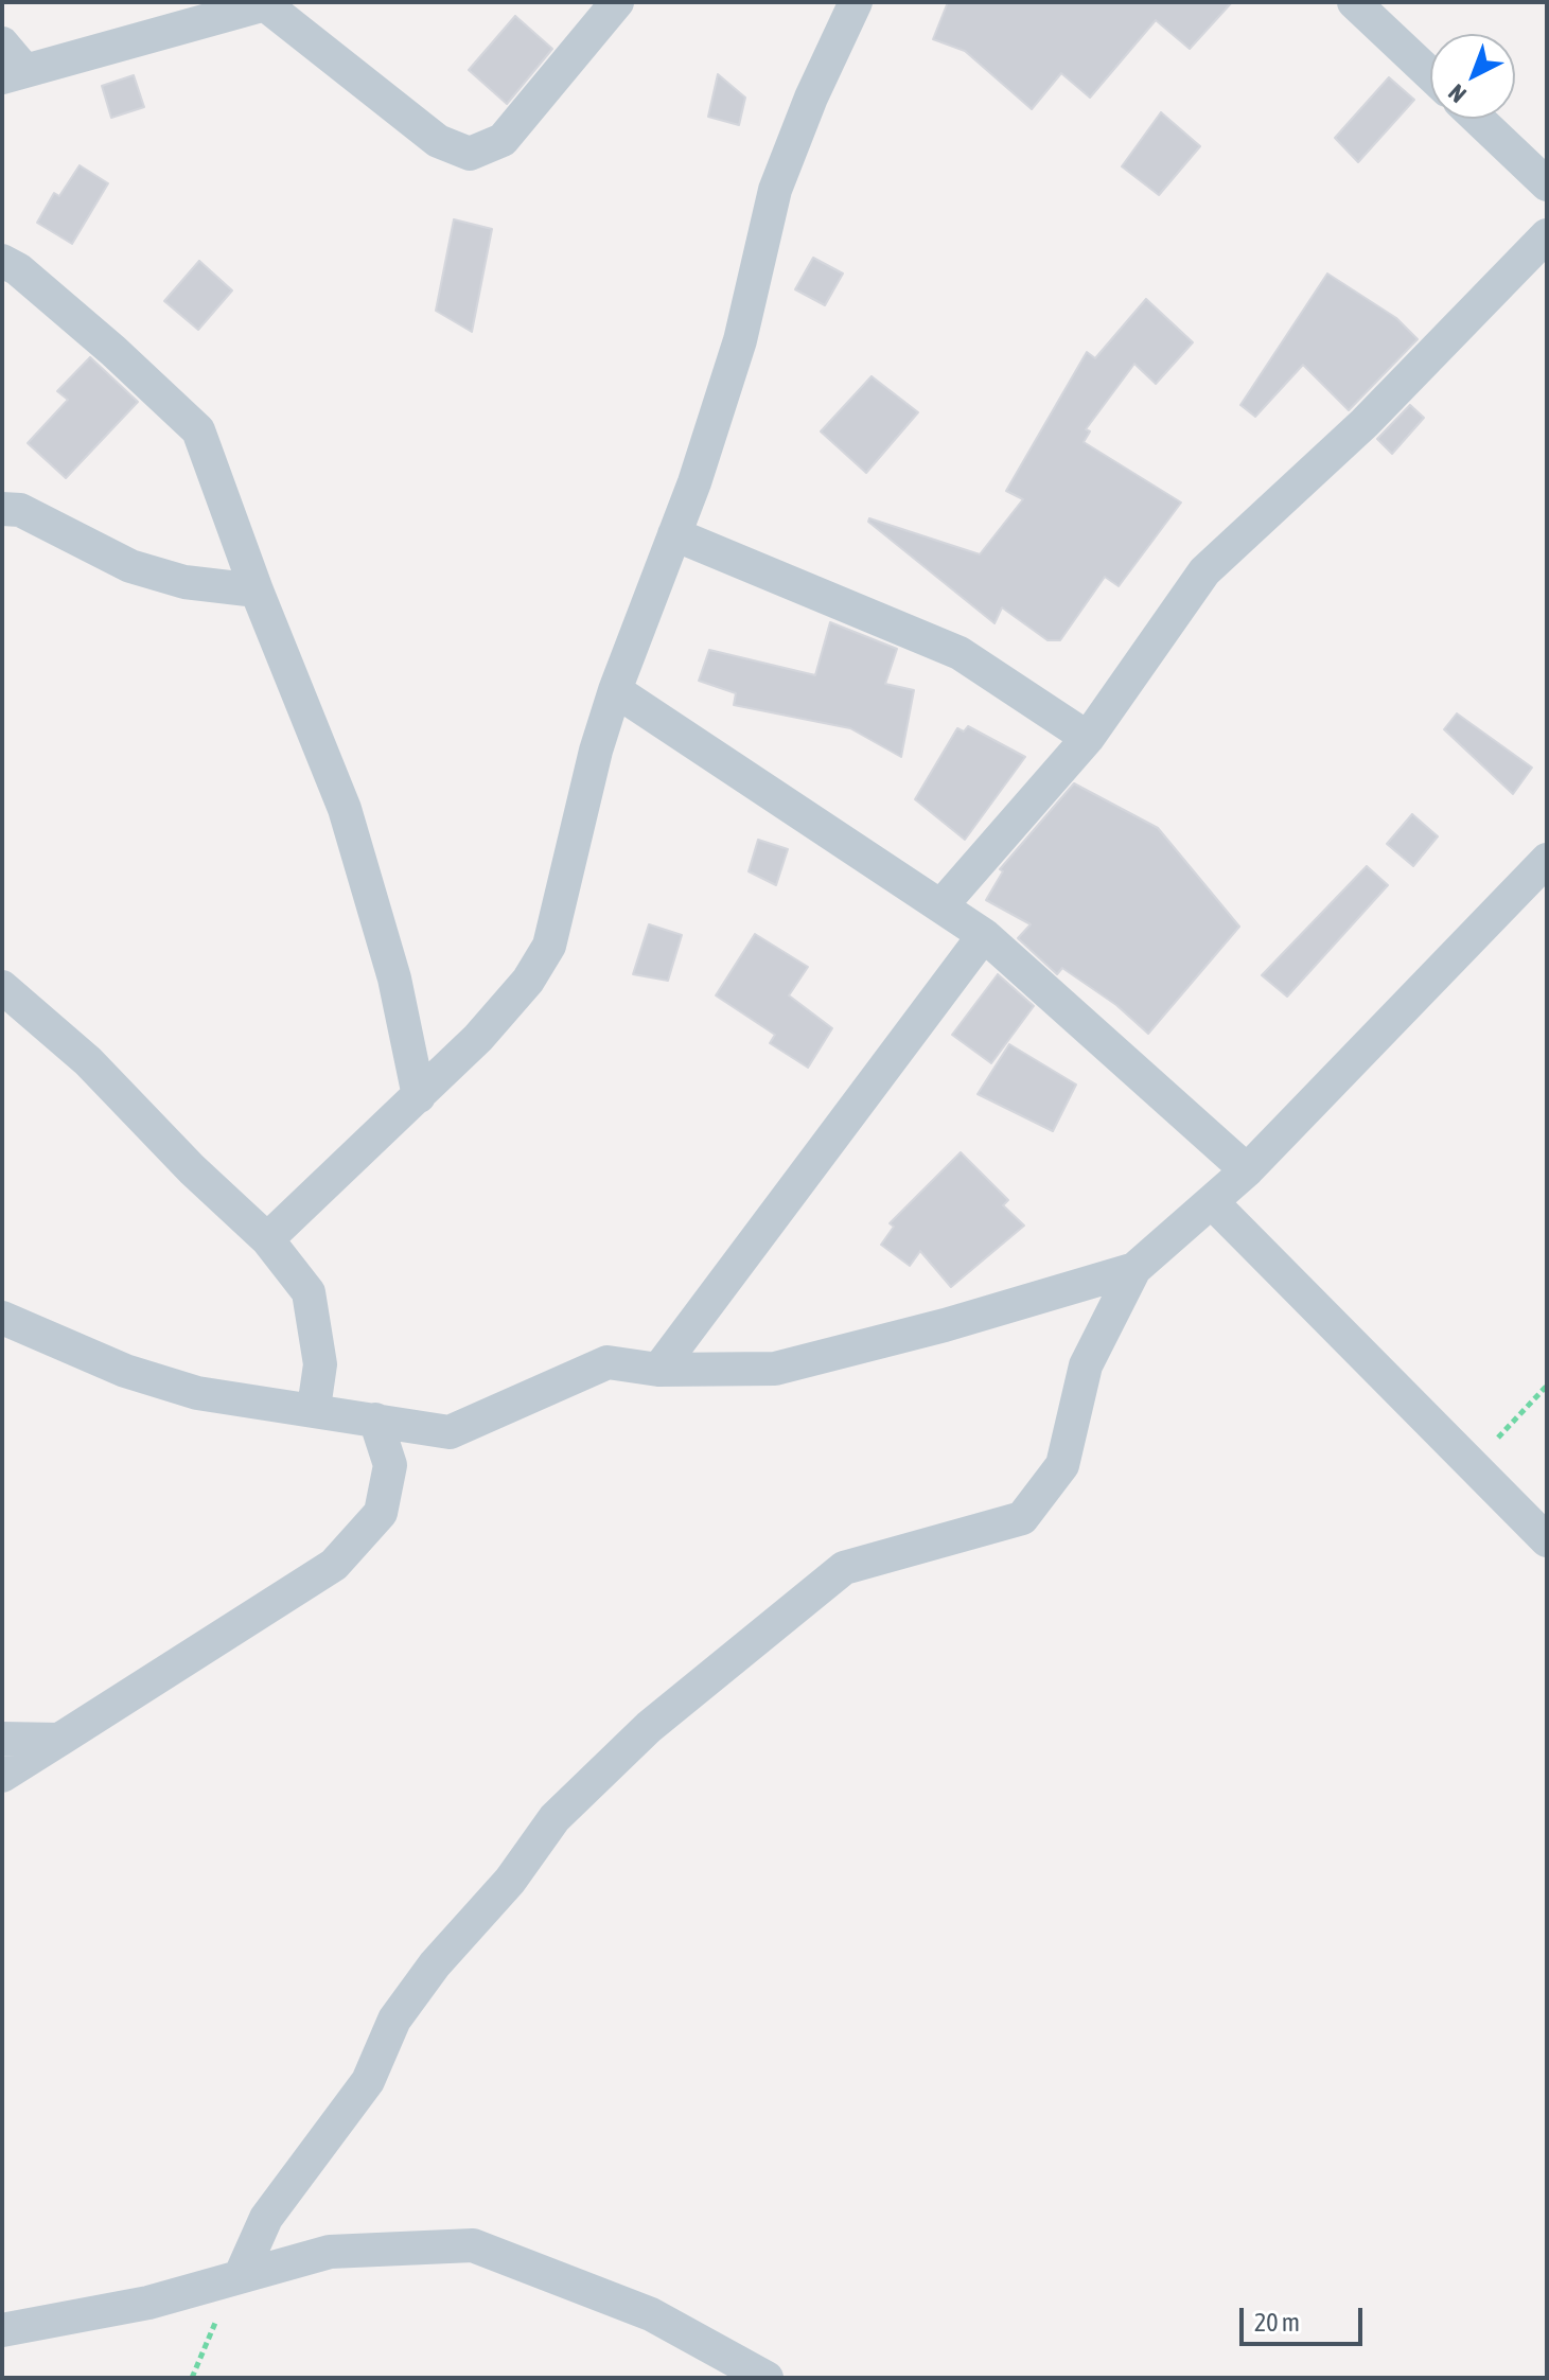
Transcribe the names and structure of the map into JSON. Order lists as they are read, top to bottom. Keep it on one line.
{"scale_bar":"20 m","north":"bottom left"}
